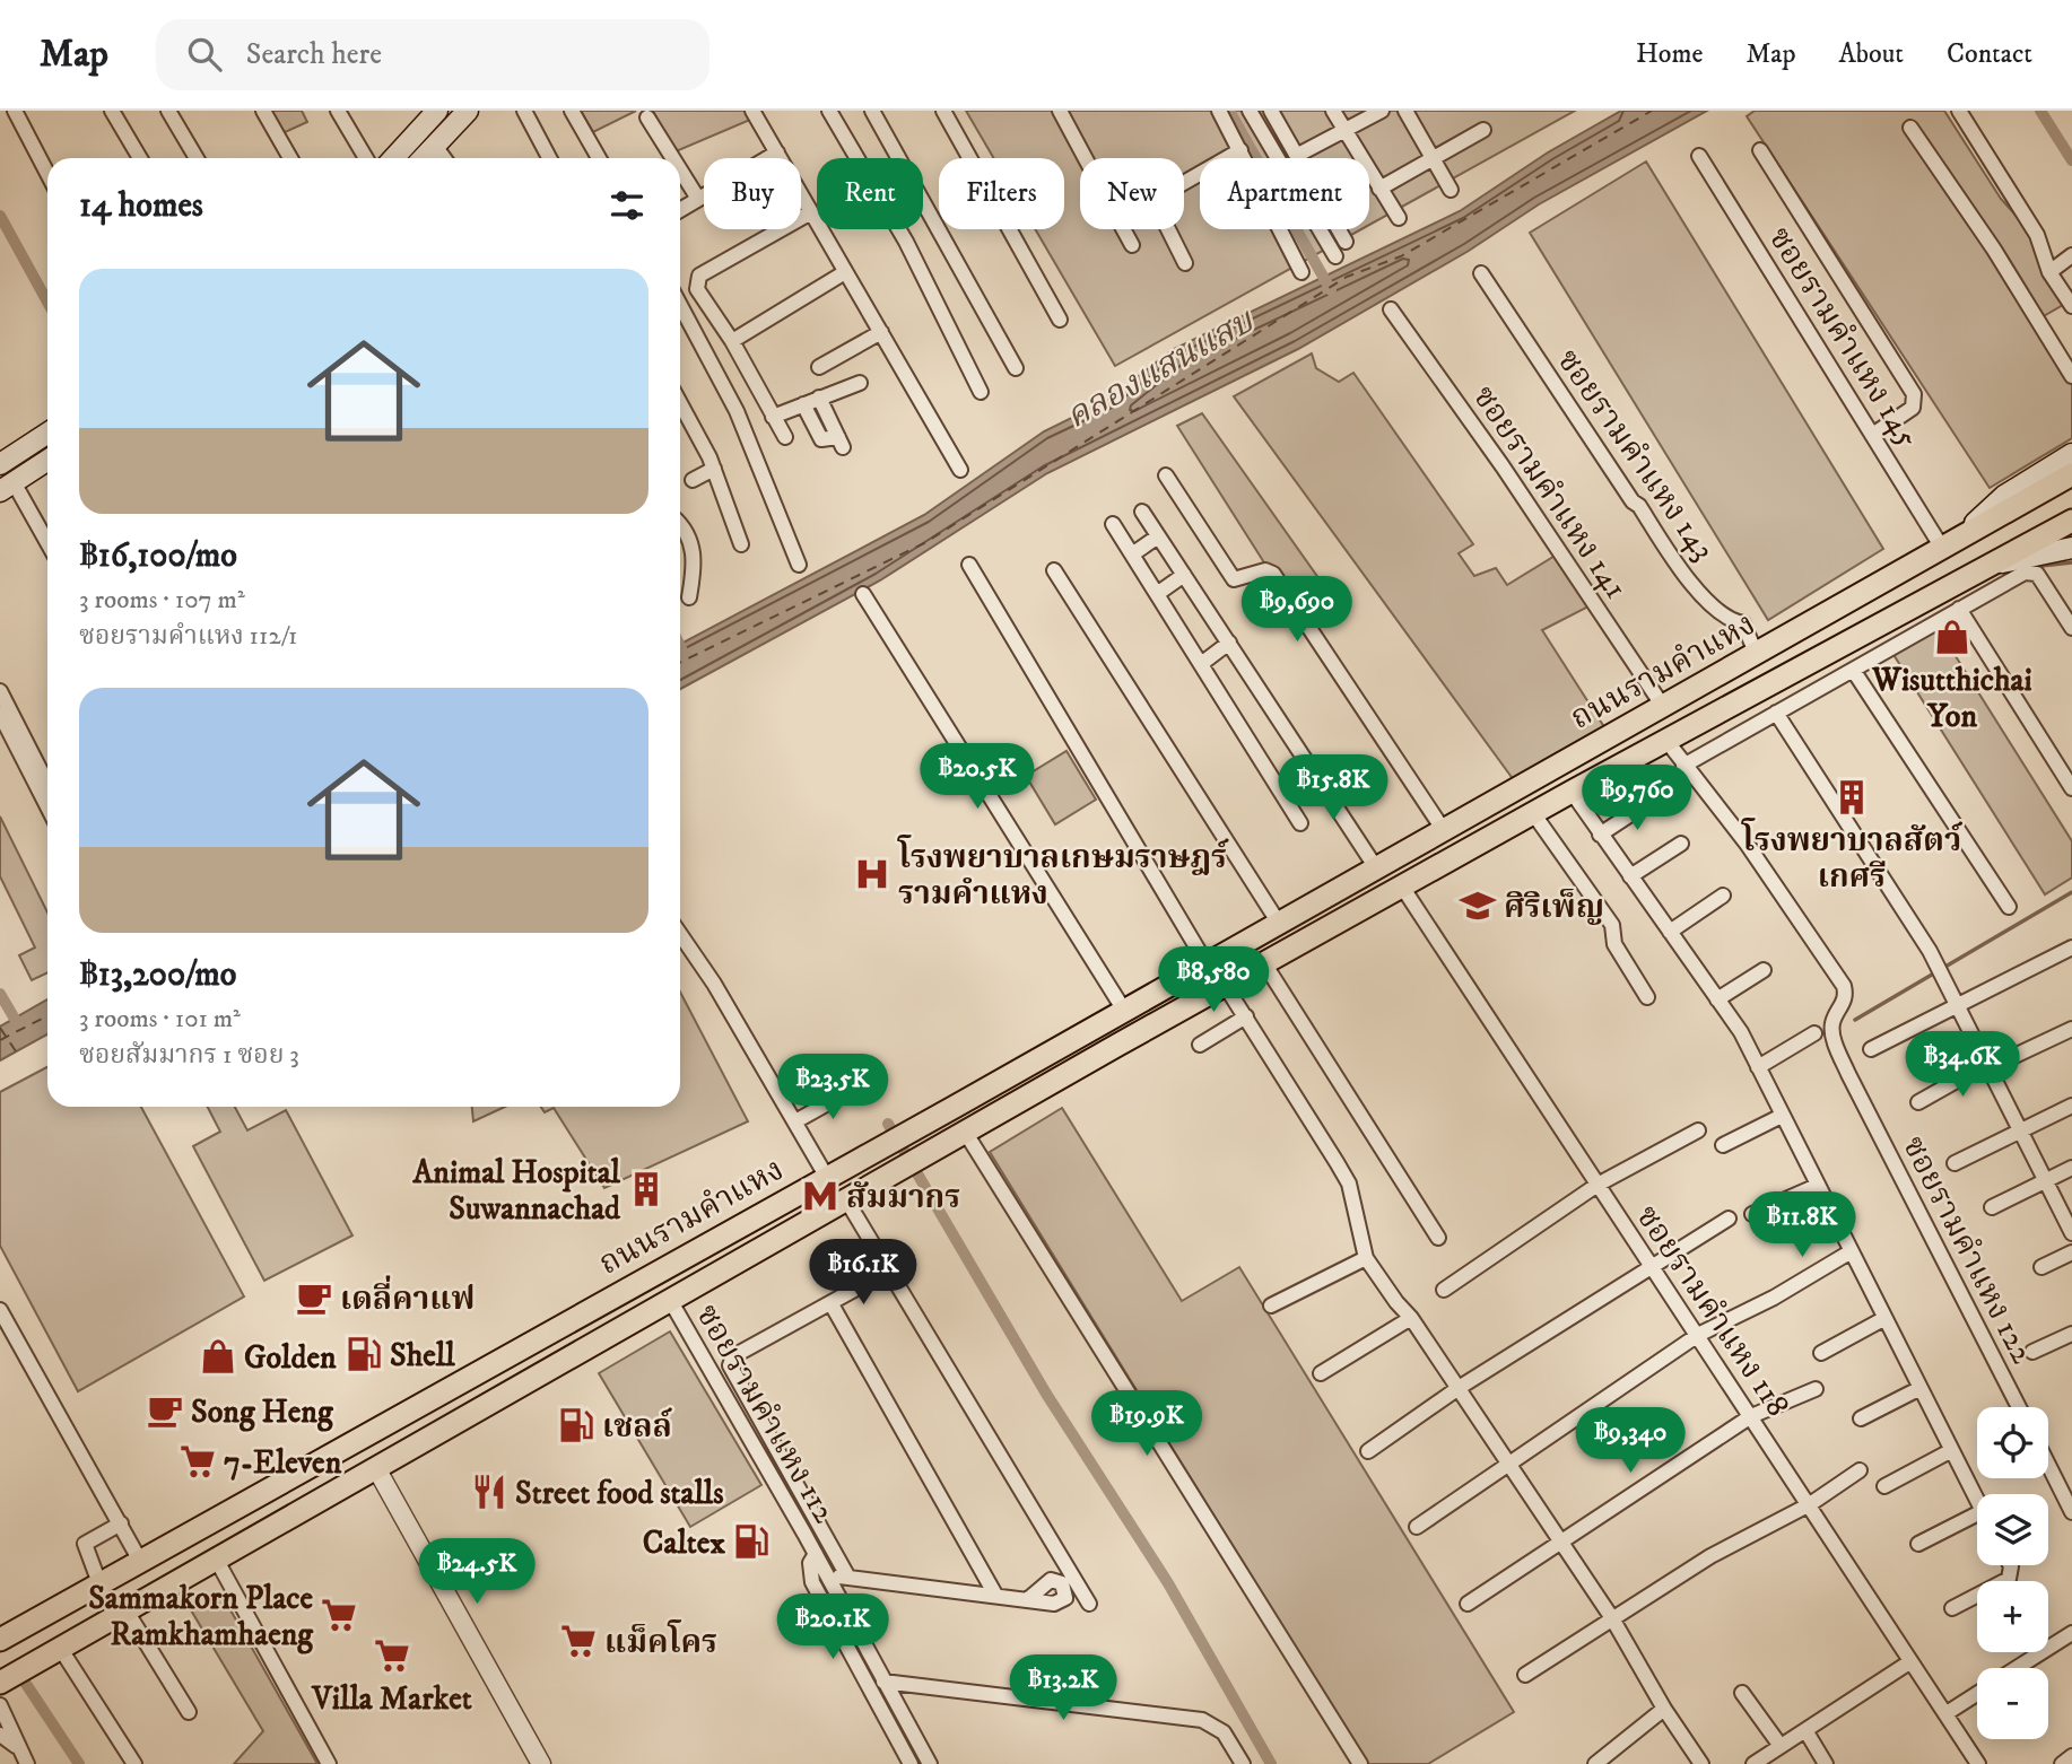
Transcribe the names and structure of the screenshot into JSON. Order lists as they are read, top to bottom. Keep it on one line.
{"streets":{"main road":["ถนนรามคำแหง"],"street":["ซอยรามคำแหง 145","ซอยรามคำแหง 143","ซอยรามคำแหง 141","ซอยรามคำแหง 122","ซอยรามคำแหง 118","ซอยรามคำแหง 112"]},"crossings":[["ซอยรามคำแหง 145","ถนนรามคำแหง"],["ซอยรามคำแหง 143","ถนนรามคำแหง"],["ซอยรามคำแหง 141","ถนนรามคำแหง"],["ถนนรามคำแหง","ซอยรามคำแหง 122"],["ถนนรามคำแหง","ซอยรามคำแหง 118"],["ถนนรามคำแหง","ซอยรามคำแหง 112"]],"water":["คลองแสนแสบ"],"places":{"shop":["Wisutthichai Yon","Golden"],"building":["โรงพยาบาลสัตว์ เกศรี","Animal Hospital Suwannachad"],"hospital":["โรงพยาบาลเกษมราษฎร์ รามคำแหง"],"school or university":["ศิริเพ็ญ"],"metro station":["สัมมากร"],"cafe":["เดลี่คาแฟ","Song Heng"],"fuel station":["Shell","เชลล์","Caltex"],"supermarket":["7-Eleven","Sammakorn Place Ramkhamhaeng","แม็คโคร","Villa Market"],"restaurant":["Street food stalls"]},"page":{"header":"Map","search":"Search here","nav":["Home","Map","About","Contact"],"chip":["Buy","Rent","Filters","New","Apartment"],"heading":"14 homes","list":[{"name":"฿16,100/mo","note":"3 rooms · 107 m² · ซอยรามคำแหง 112/1"},{"name":"฿13,200/mo","note":"3 rooms · 101 m² · ซอยสัมมากร 1 ซอย 3"}],"price":["฿9,690","฿20.5K","฿15.8K","฿9,760","฿8,580","฿34.6K","฿23.5K","฿11.8K","฿16.1K","฿19.9K","฿9,340","฿24.5K","฿20.1K","฿13.2K"],"map_buttons":["+","−"]}}
